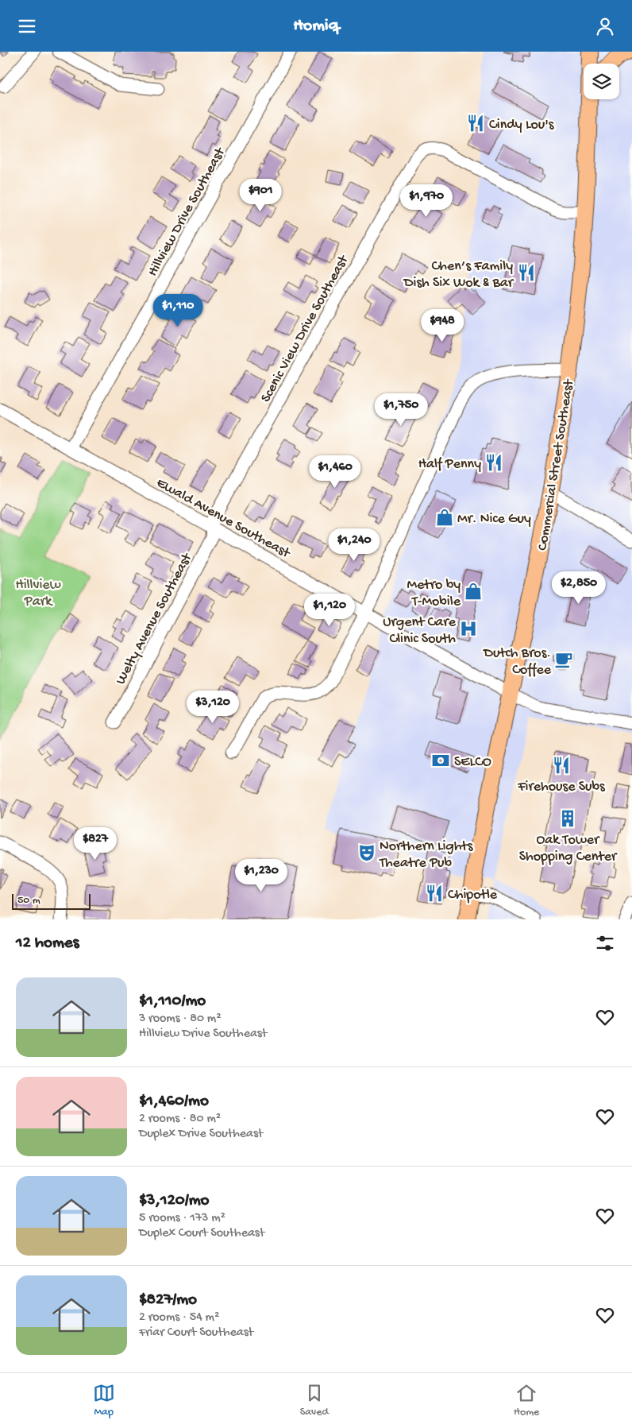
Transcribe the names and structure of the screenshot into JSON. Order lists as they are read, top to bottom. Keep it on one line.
{"streets":{"main road":["Commercial Street Southeast"],"street":["Hillview Drive Southeast","Scenic View Drive Southeast","Ewald Avenue Southeast","Welty Avenue Southeast"]},"crossings":[["Hillview Drive Southeast","Ewald Avenue Southeast"],["Scenic View Drive Southeast","Commercial Street Southeast"],["Scenic View Drive Southeast","Ewald Avenue Southeast"],["Scenic View Drive Southeast","Welty Avenue Southeast"],["Commercial Street Southeast","Ewald Avenue Southeast"],["Ewald Avenue Southeast","Welty Avenue Southeast"]],"parks":["Hillview Park"],"places":{"restaurant":["Cindy Lou's","Chen’s Family Dish Six Wok & Bar","Half Penny","Firehouse Subs","Chipotle"],"shop":["Mr. Nice Guy","Metro by T-Mobile"],"hospital":["Urgent Care Clinic South"],"cafe":["Dutch Bros. Coffee"],"bank":["SELCO"],"building":["Oak Tower Shopping Center"],"theatre":["Northern Lights Theatre Pub"]},"scale_bar":"50 m","page":{"header":"Homiq","price":["$901","$1,970","$1,110","$948","$1,750","$1,460","$1,240","$2,850","$1,120","$3,120","$827","$1,230"],"scale":"50 m","heading":"12 homes","list":[{"name":"$1,110/mo","note":"3 rooms · 80 m² · Hillview Drive Southeast"},{"name":"$1,460/mo","note":"2 rooms · 80 m² · Duplex Drive Southeast"},{"name":"$3,120/mo","note":"5 rooms · 173 m² · Duplex Court Southeast"},{"name":"$827/mo","note":"2 rooms · 54 m² · Friar Court Southeast"}],"tabs":["Map","Saved","Home"]}}
